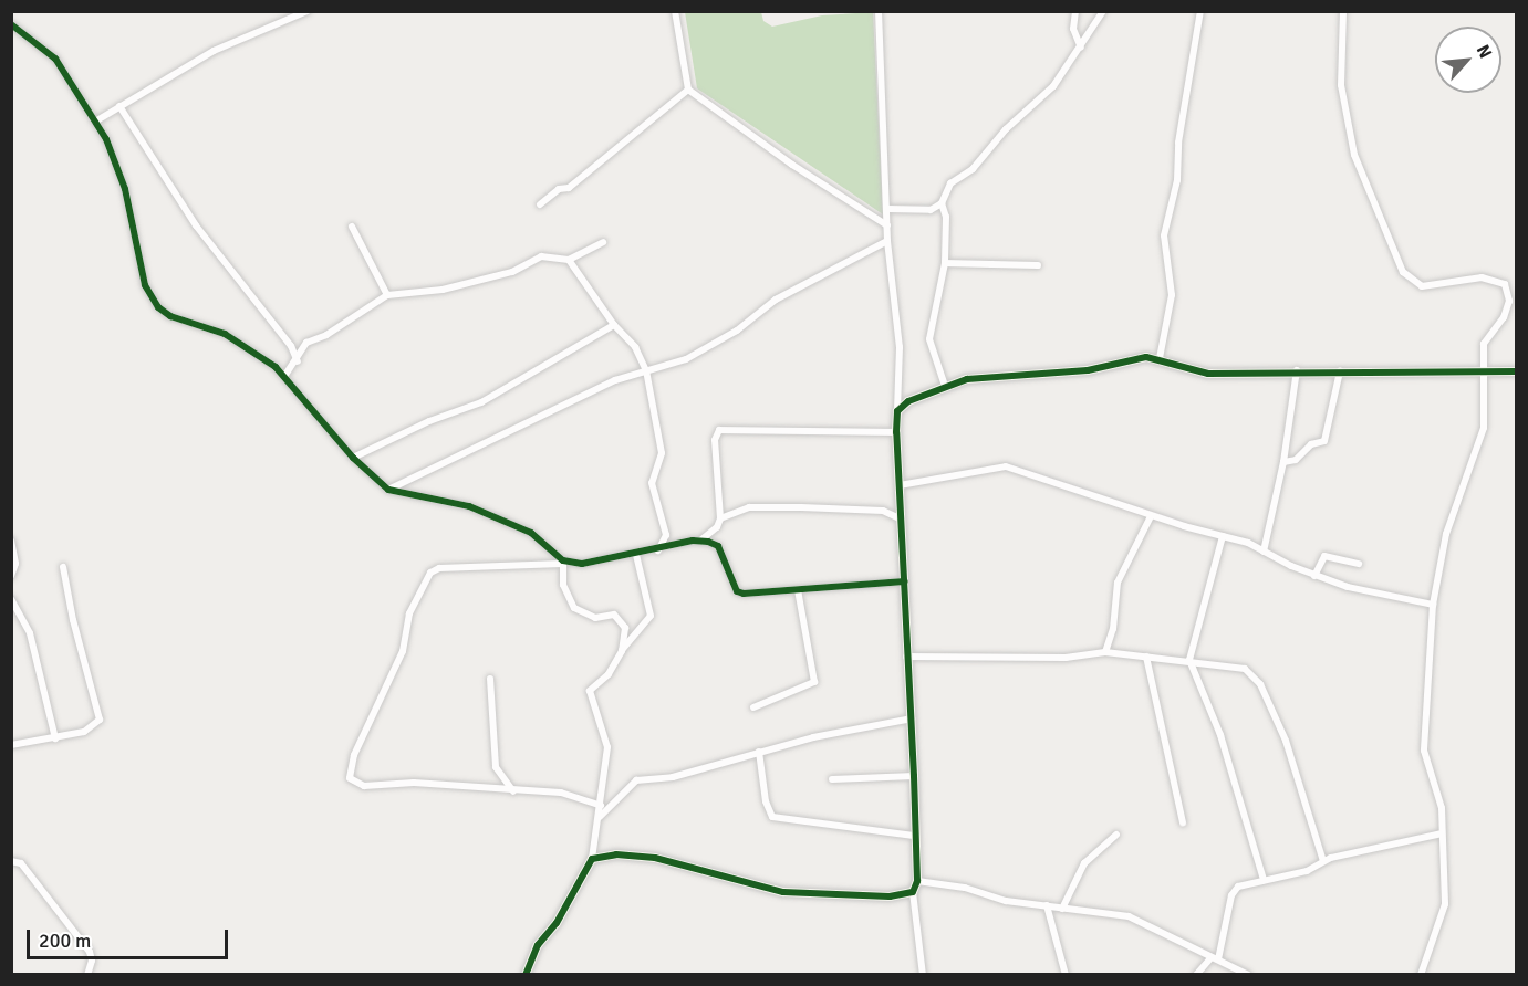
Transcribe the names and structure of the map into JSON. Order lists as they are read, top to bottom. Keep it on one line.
{"scale_bar":"200 m","north":"top right"}
